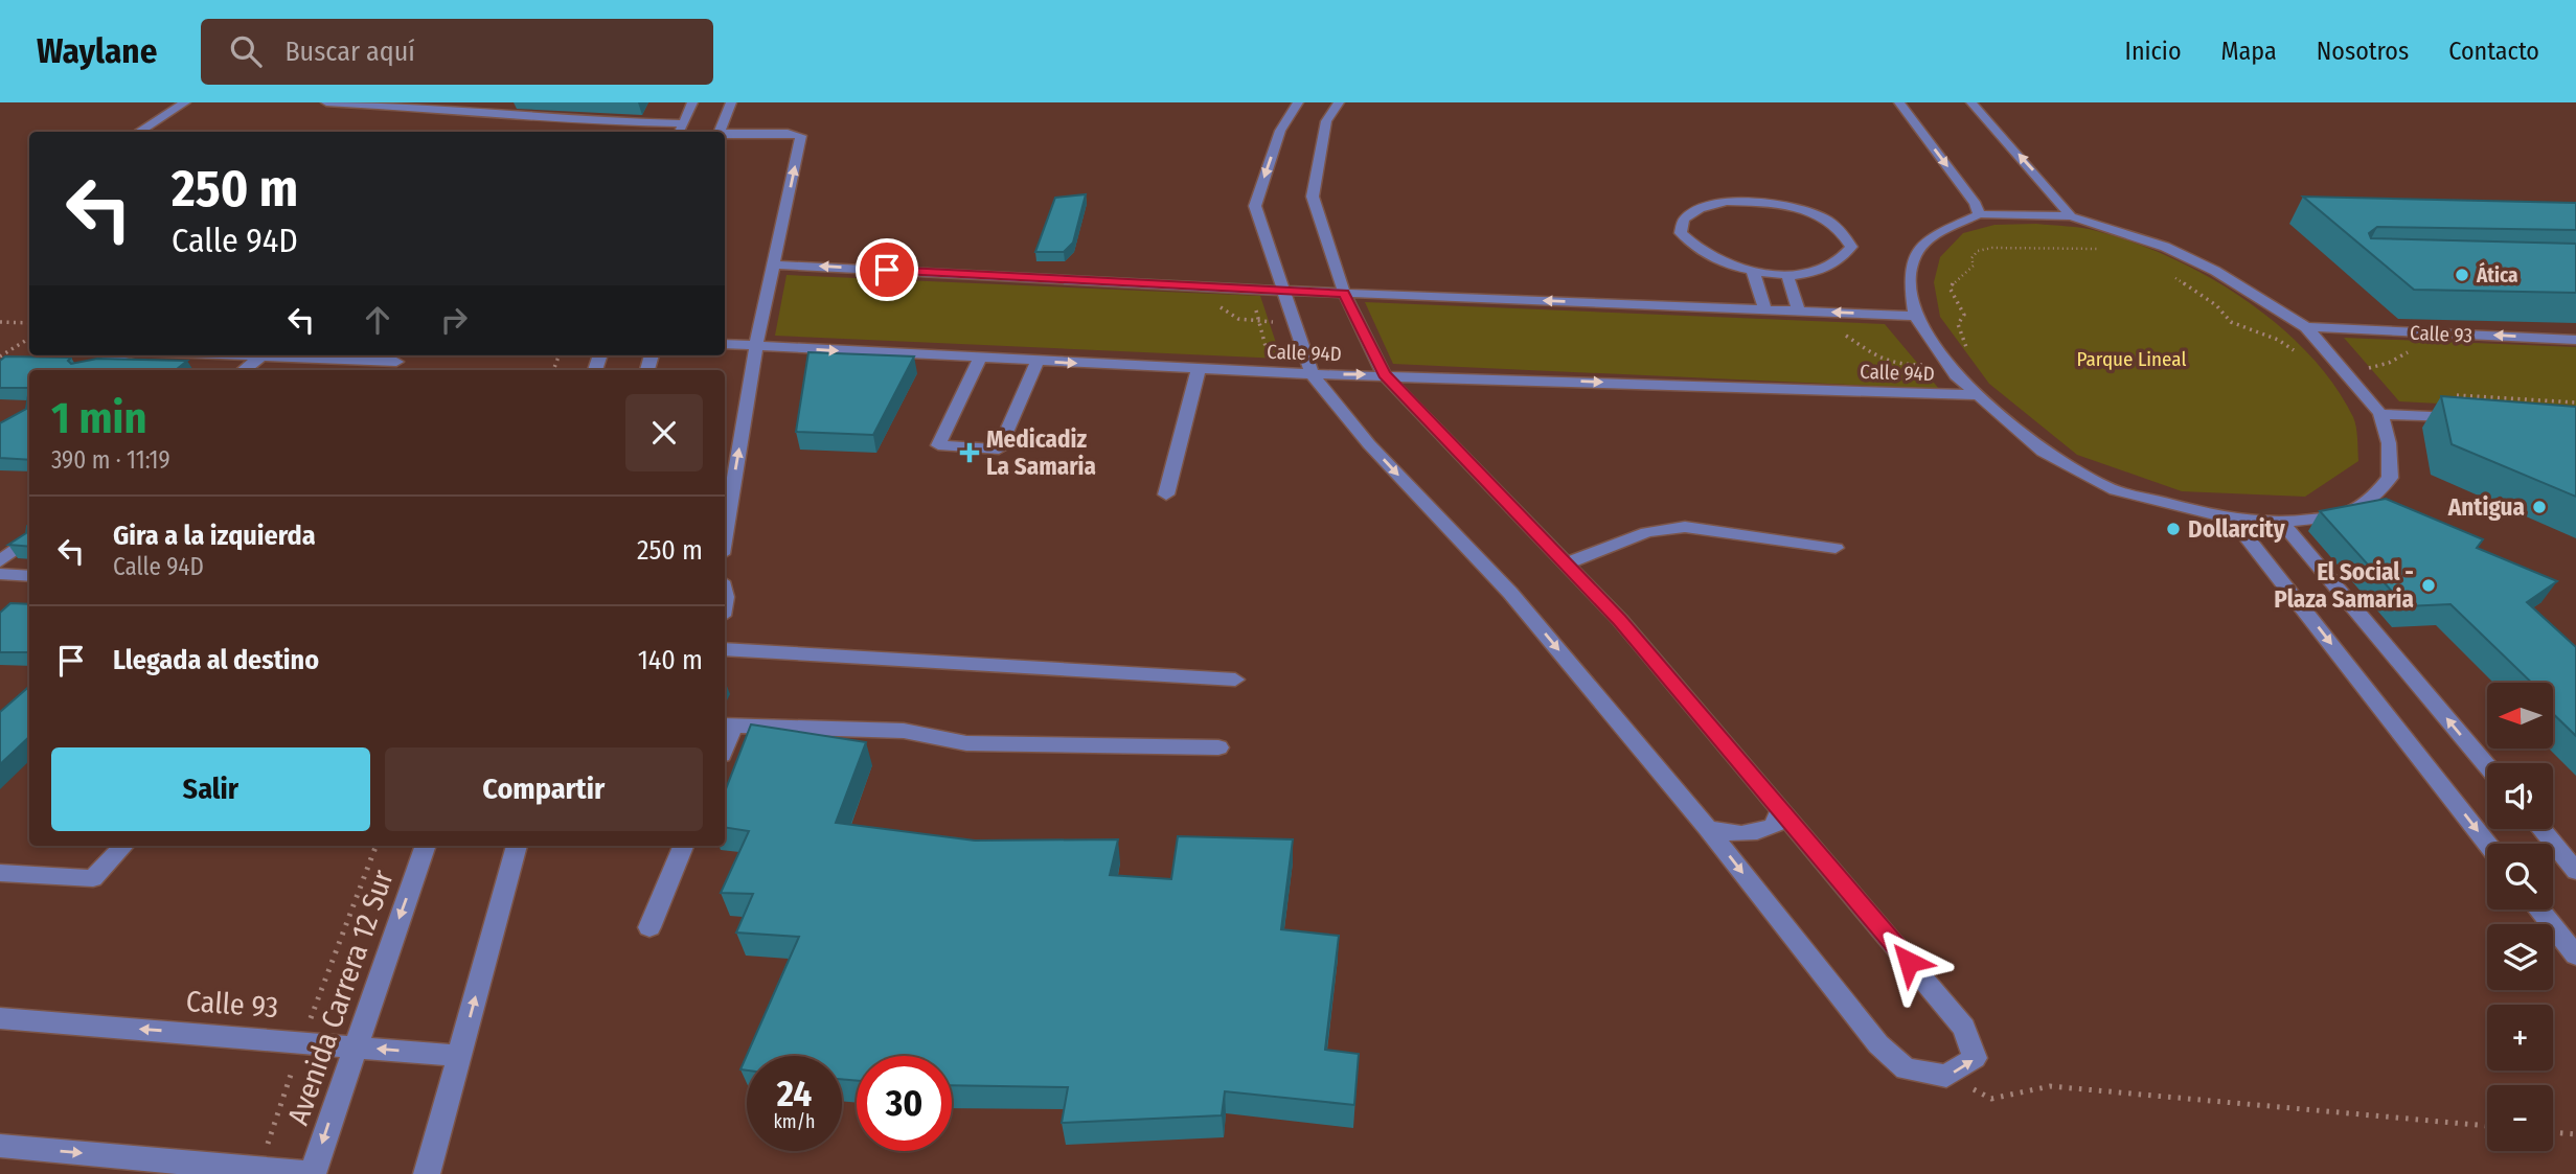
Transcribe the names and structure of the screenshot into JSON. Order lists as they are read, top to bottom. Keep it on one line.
{"streets":{"street":["Calle 93","Calle 94D","Avenida Carrera 12 Sur"]},"crossings":[["Calle 93","Avenida Carrera 12 Sur"]],"parks":["Parque Lineal"],"places":{"other":["Ática","Antigua","Dollarcity","El Social - Plaza Samaria"],"health":["Medicadiz La Samaria"]},"north":"left","page":{"header":"Waylane","search":"Buscar aquí","nav":["Inicio","Mapa","Nosotros","Contacto"],"turn":["250 m","Calle 94D"],"heading":["1 min","390 m · 11:19"],"list":[{"name":"Gira a la izquierda","note":"Calle 94D","value":"250 m"},{"name":"Llegada al destino","value":"140 m"}],"map_buttons":["+","−"],"buttons":["Salir","Compartir"],"speed":"24 km/h","limit":"30"}}
